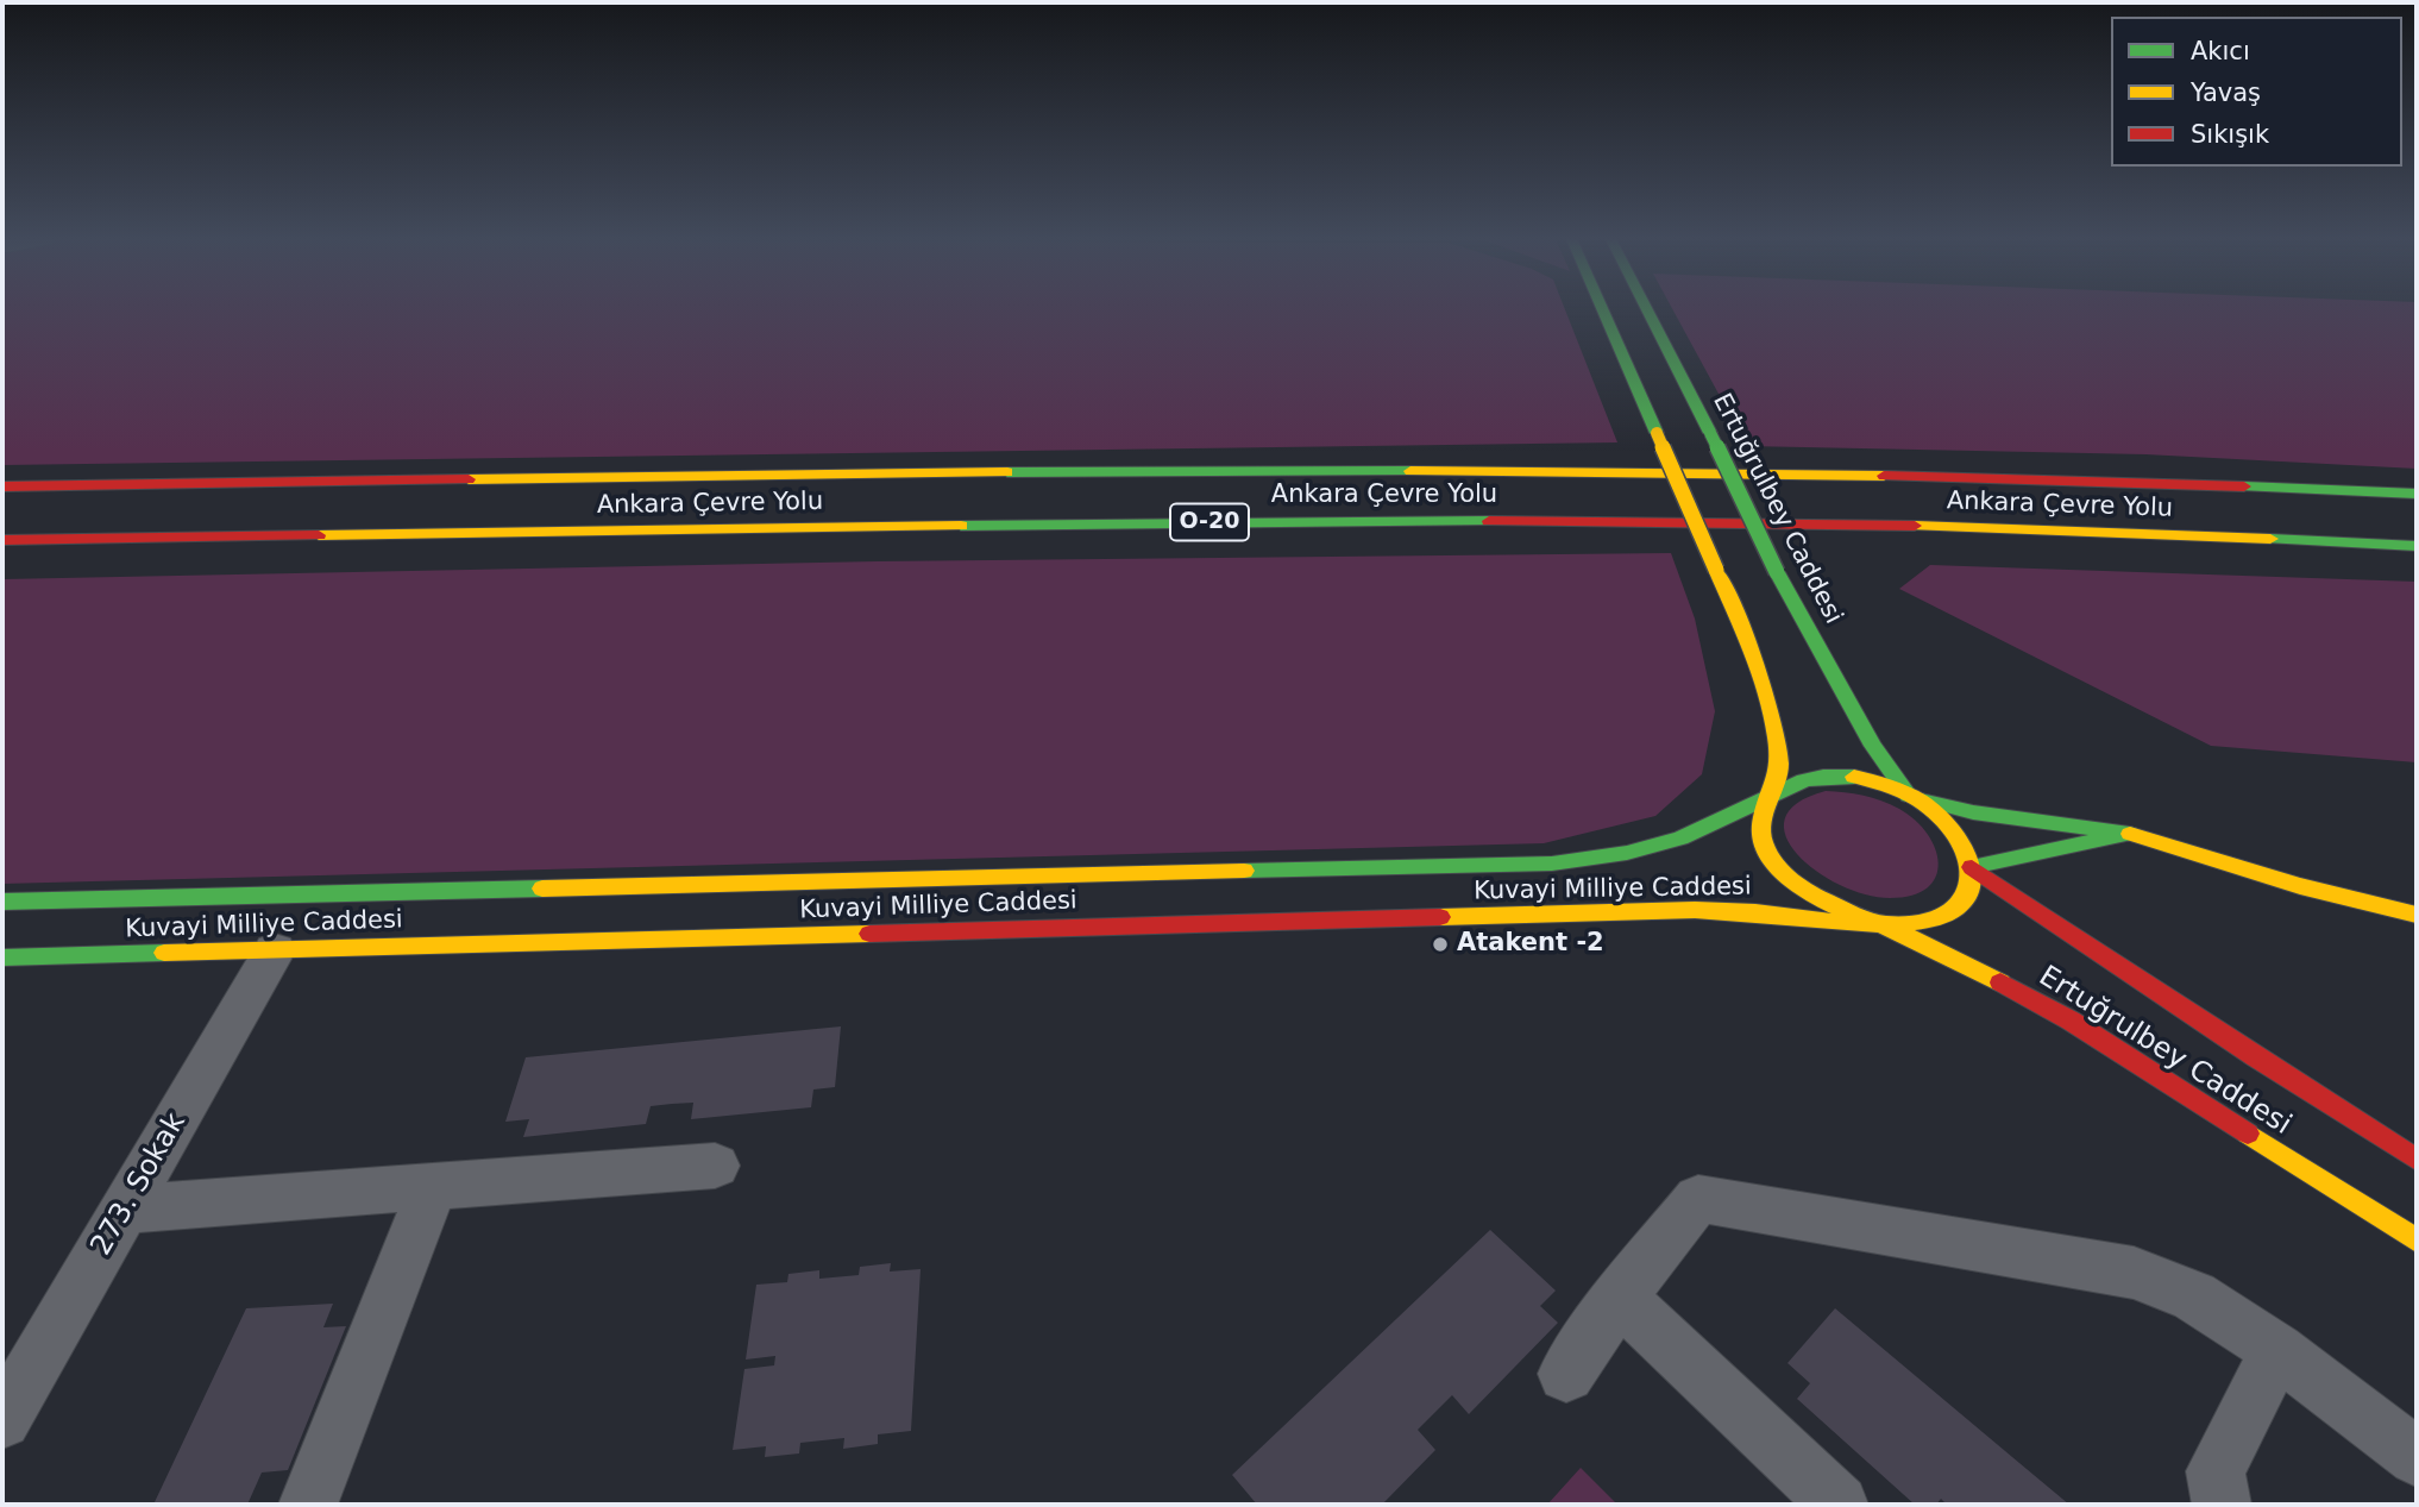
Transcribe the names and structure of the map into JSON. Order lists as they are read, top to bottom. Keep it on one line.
{"streets":{"main road":["Ankara Çevre Yolu","Ertuğrulbey Caddesi","O-20","Kuvayi Milliye Caddesi"],"street":["273. Sokak"]},"crossings":[["Ertuğrulbey Caddesi","Kuvayi Milliye Caddesi"],["Kuvayi Milliye Caddesi","273. Sokak"]],"places":["Atakent -2"],"legend":["Akıcı","Yavaş","Sıkışık"]}
